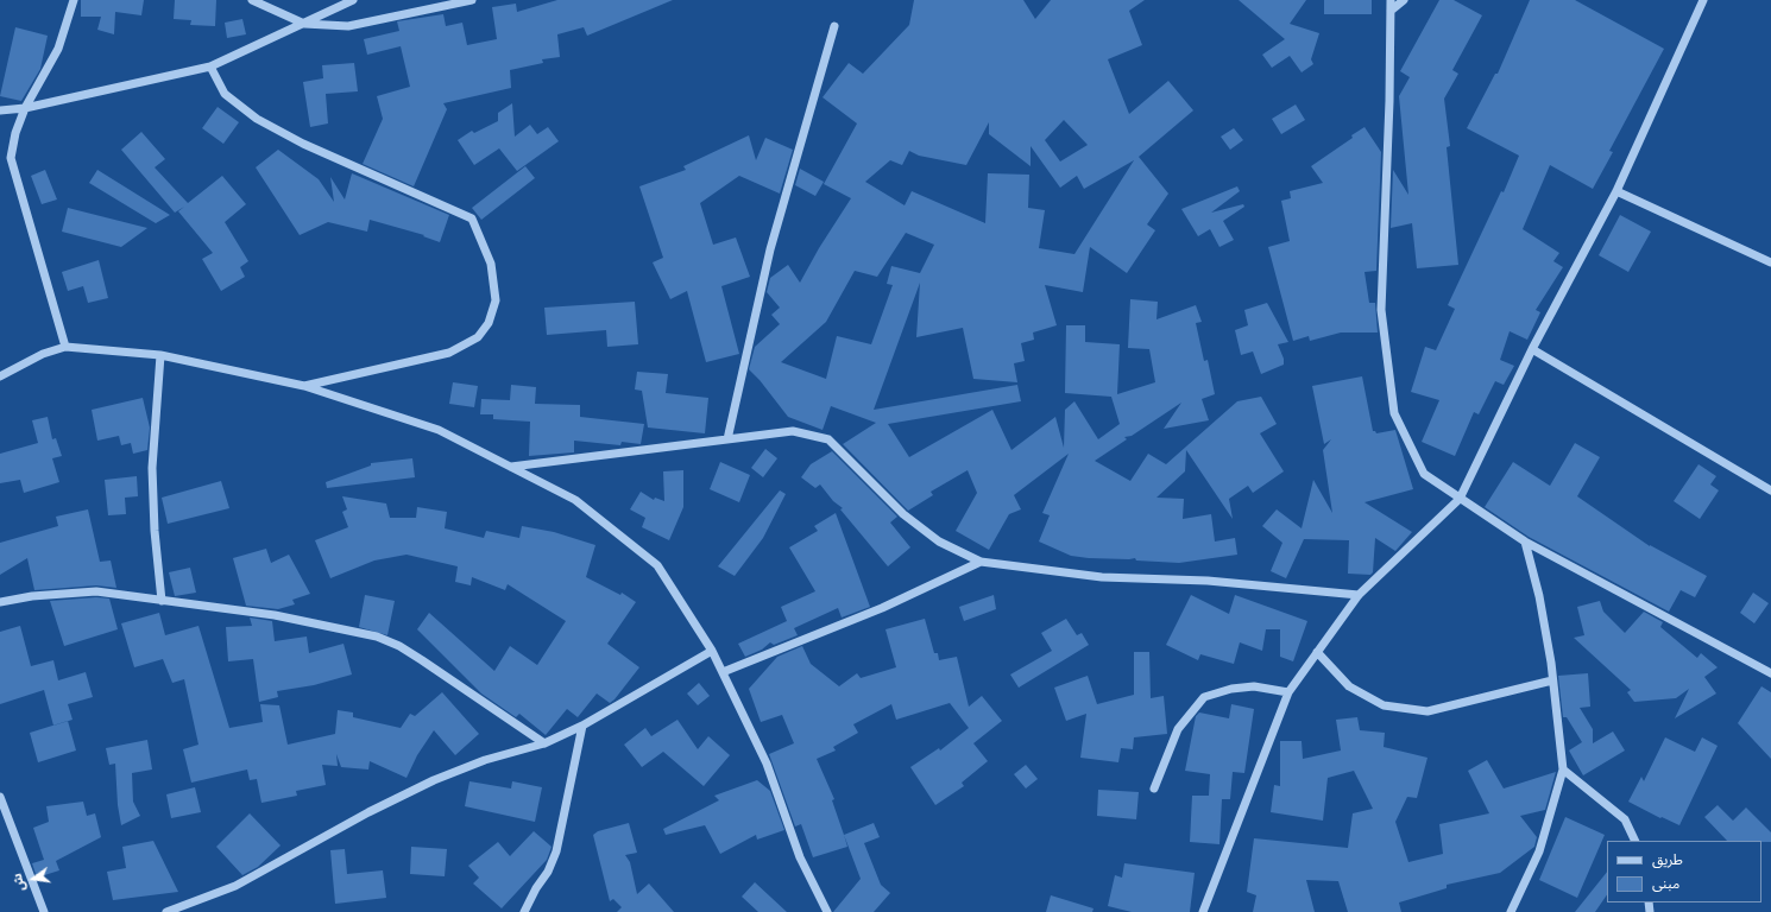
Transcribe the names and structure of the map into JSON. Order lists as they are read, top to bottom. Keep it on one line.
{"legend":["طريق","مبنى"],"north":"left"}
